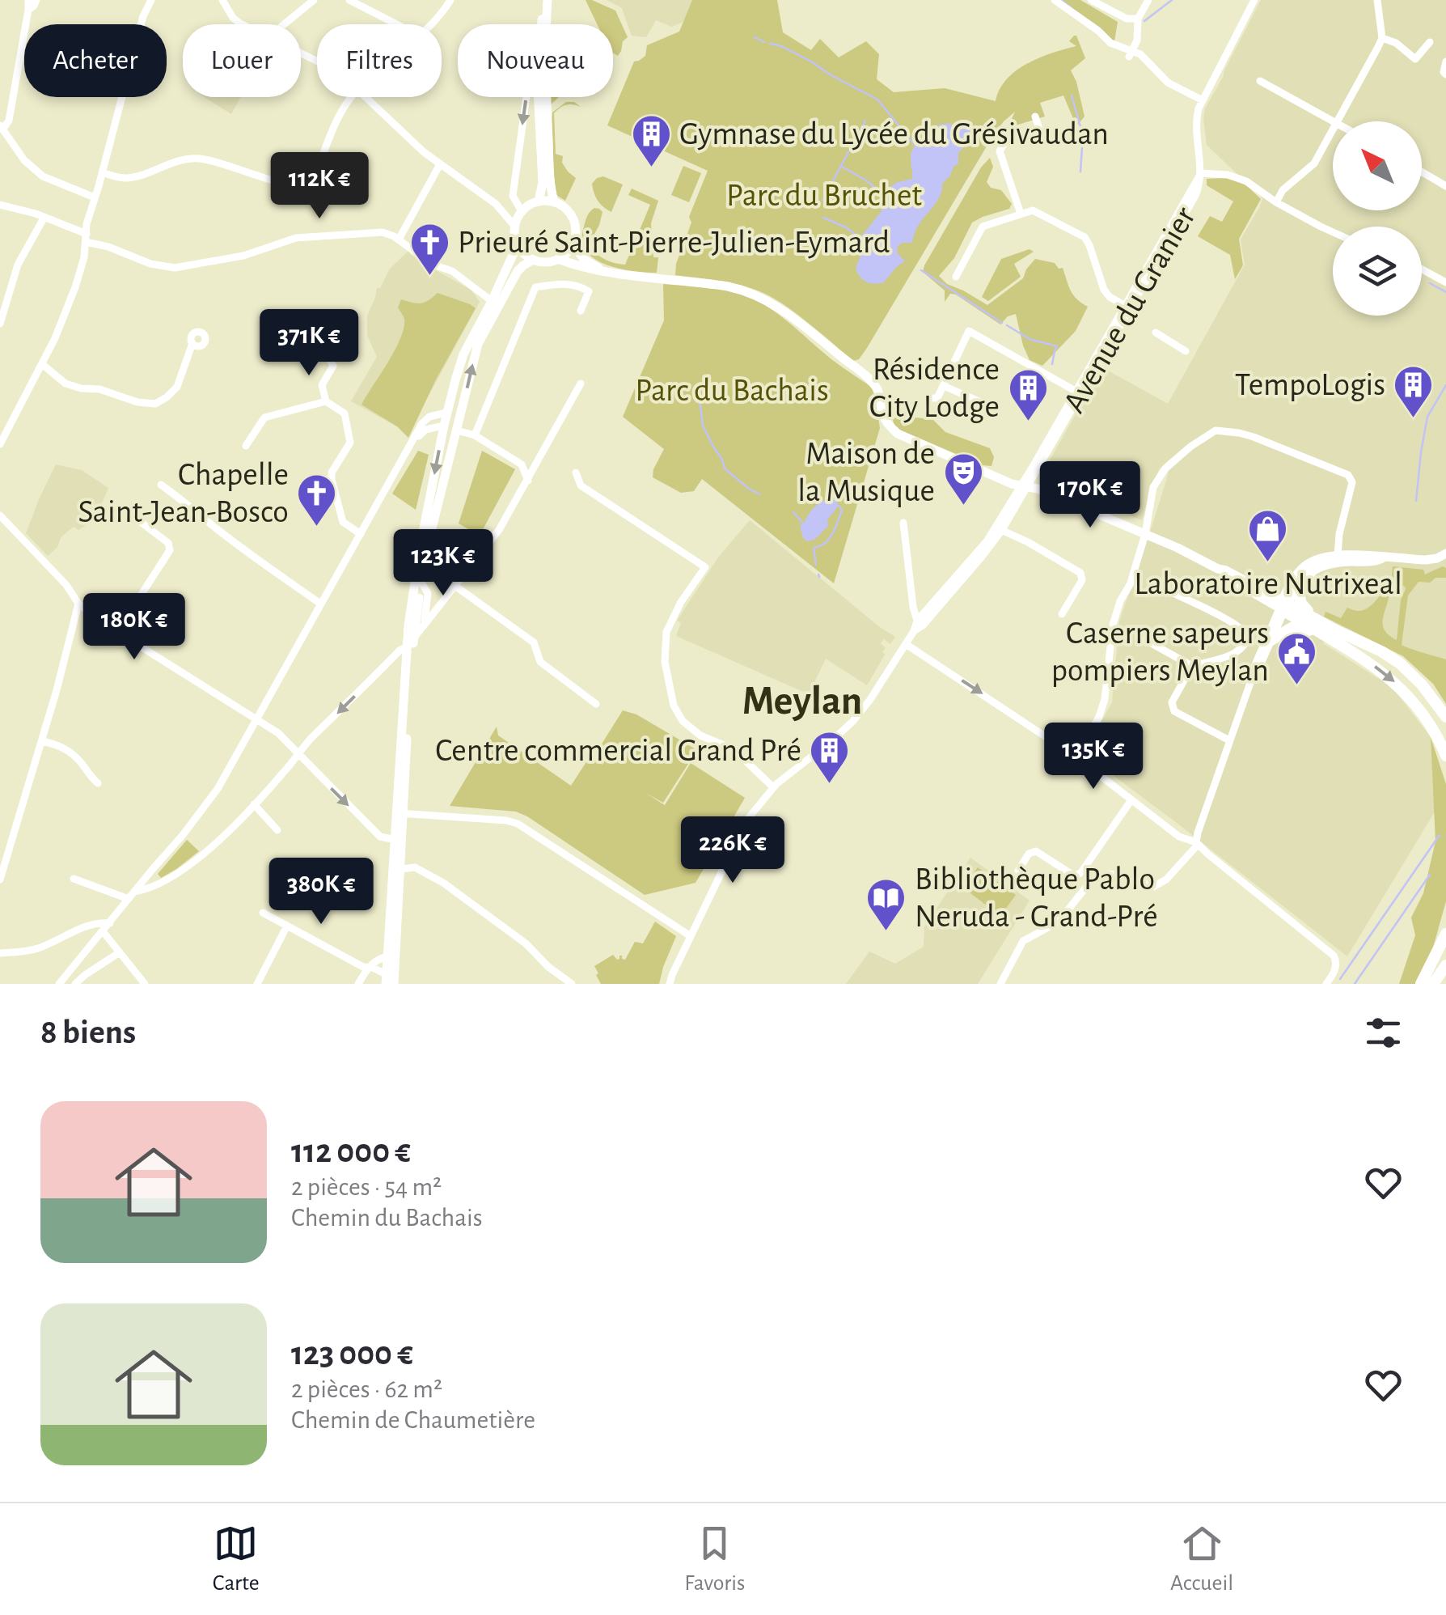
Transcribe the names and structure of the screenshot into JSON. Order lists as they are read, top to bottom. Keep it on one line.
{"streets":{"street":["Avenue du Granier"]},"districts":["Meylan"],"parks":["Parc du Bruchet","Parc du Bachais"],"places":{"building":["Gymnase du Lycée du Grésivaudan","TempoLogis","Résidence City Lodge","Centre commercial Grand Pré"],"church":["Prieuré Saint-Pierre-Julien-Eymard","Chapelle Saint-Jean-Bosco"],"theatre":["Maison de la Musique"],"shop":["Laboratoire Nutrixeal"],"public building":["Caserne sapeurs pompiers Meylan"],"library":["Bibliothèque Pablo Neruda - Grand-Pré"]},"north":"top left","page":{"chip":["Acheter","Louer","Filtres","Nouveau"],"price":["112K €","371K €","170K €","123K €","180K €","135K €","226K €","380K €"],"heading":"8 biens","list":[{"name":"112 000 €","note":"2 pièces · 54 m² · Chemin du Bachais"},{"name":"123 000 €","note":"2 pièces · 62 m² · Chemin de Chaumetière"}],"tabs":["Carte","Favoris","Accueil"]}}
